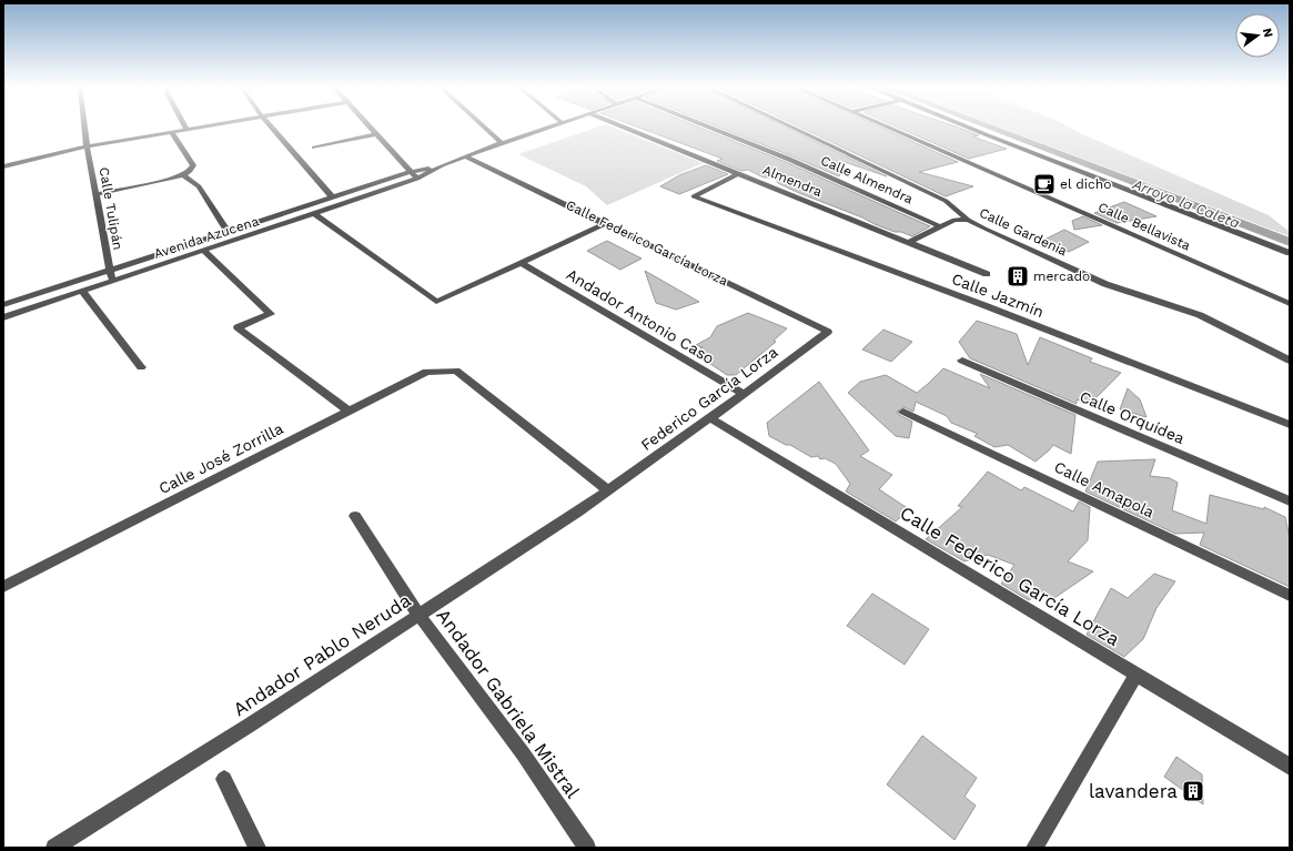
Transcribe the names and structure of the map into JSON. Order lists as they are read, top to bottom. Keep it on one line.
{"streets":{"street":["Calle Almendra","Almendra","Calle Tulipán","Calle Bellavista","Calle Gardenia","Avenida Azucena","Calle Federico García Lorza","Calle Jazmín","Andador Antonio Caso","Federico García Lorza","Calle Orquídea","Calle José Zorrilla","Calle Amapola","Andador Pablo Neruda","Andador Gabriela Mistral"]},"crossings":[["Almendra","Calle Jazmín"],["Calle Tulipán","Avenida Azucena"],["Calle Federico García Lorza","Federico García Lorza"],["Andador Antonio Caso","Federico García Lorza"],["Federico García Lorza","Calle José Zorrilla"],["Federico García Lorza","Andador Pablo Neruda"],["Calle José Zorrilla","Andador Pablo Neruda"],["Andador Pablo Neruda","Andador Gabriela Mistral"]],"water":["Arroyo la Caleta"],"places":{"cafe":["el dicho"],"building":["mercado","lavandera"]},"north":"right"}
